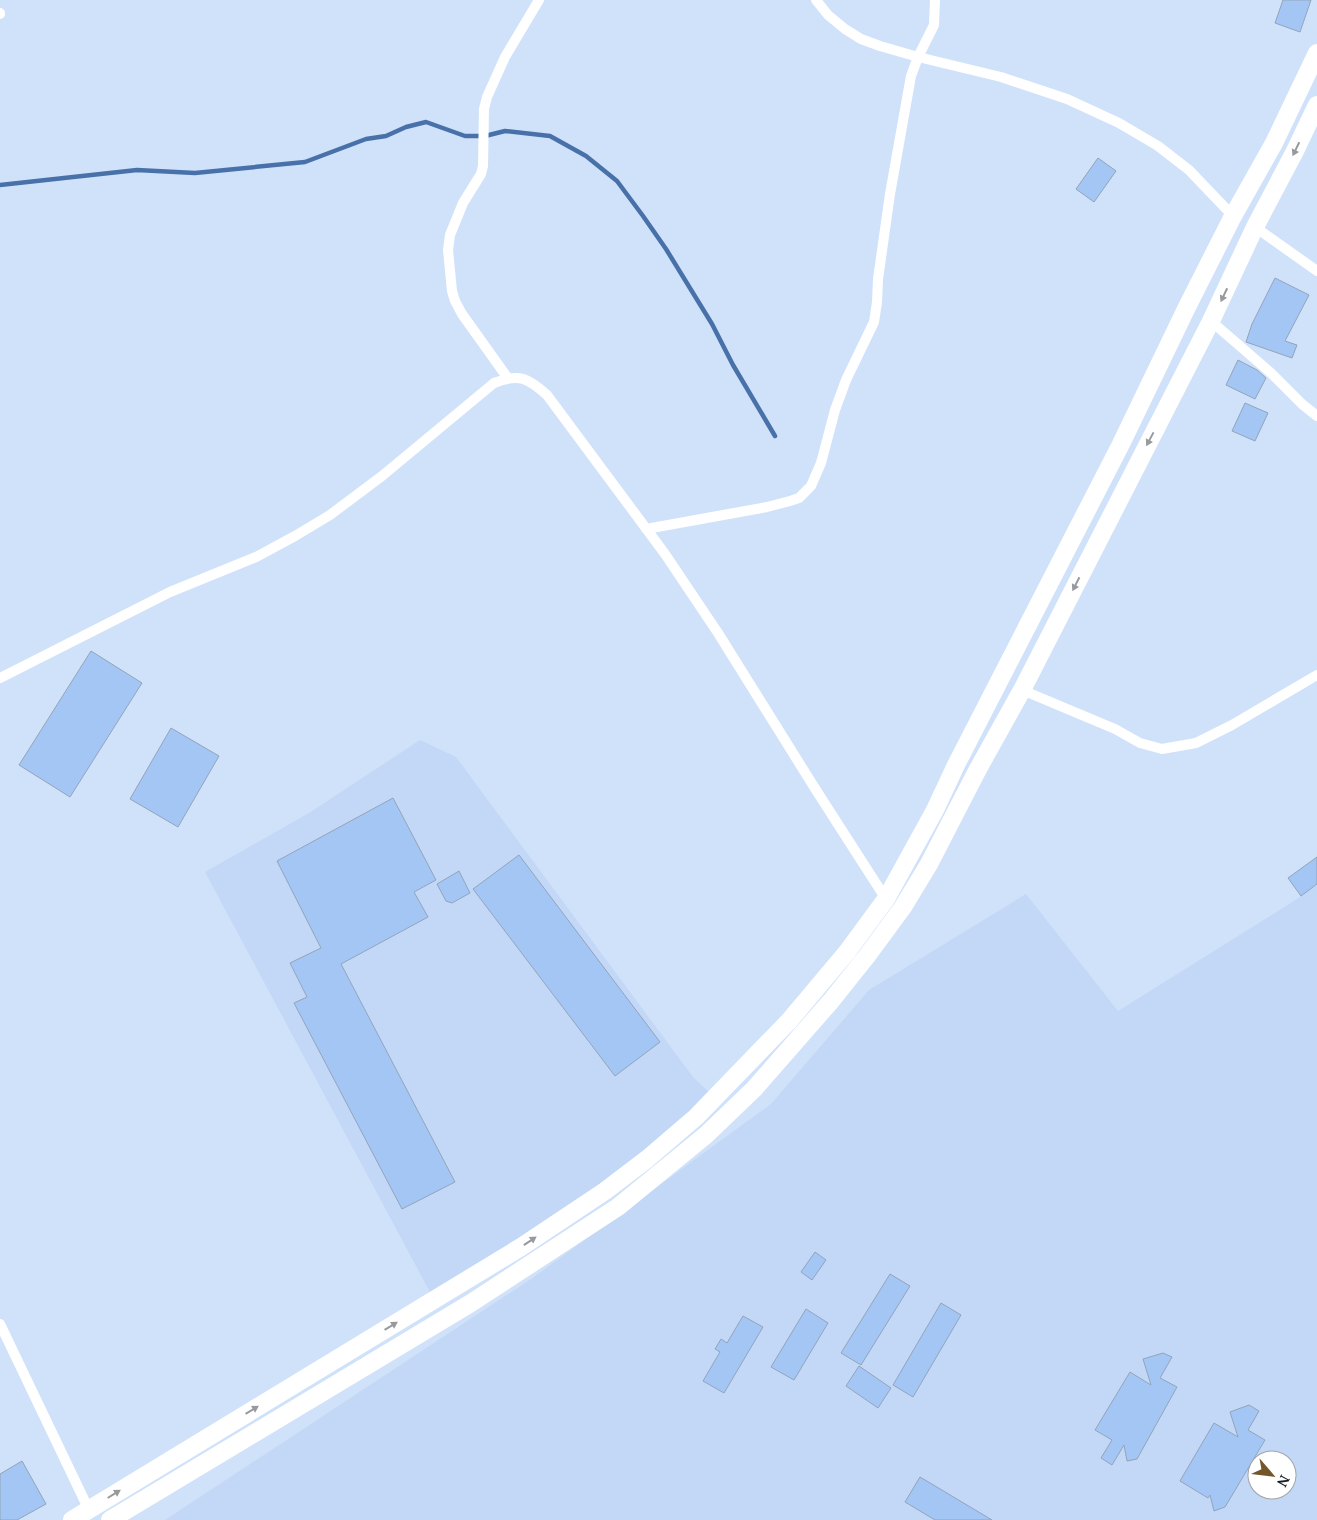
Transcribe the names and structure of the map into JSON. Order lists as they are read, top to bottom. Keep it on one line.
{"north":"bottom right"}
